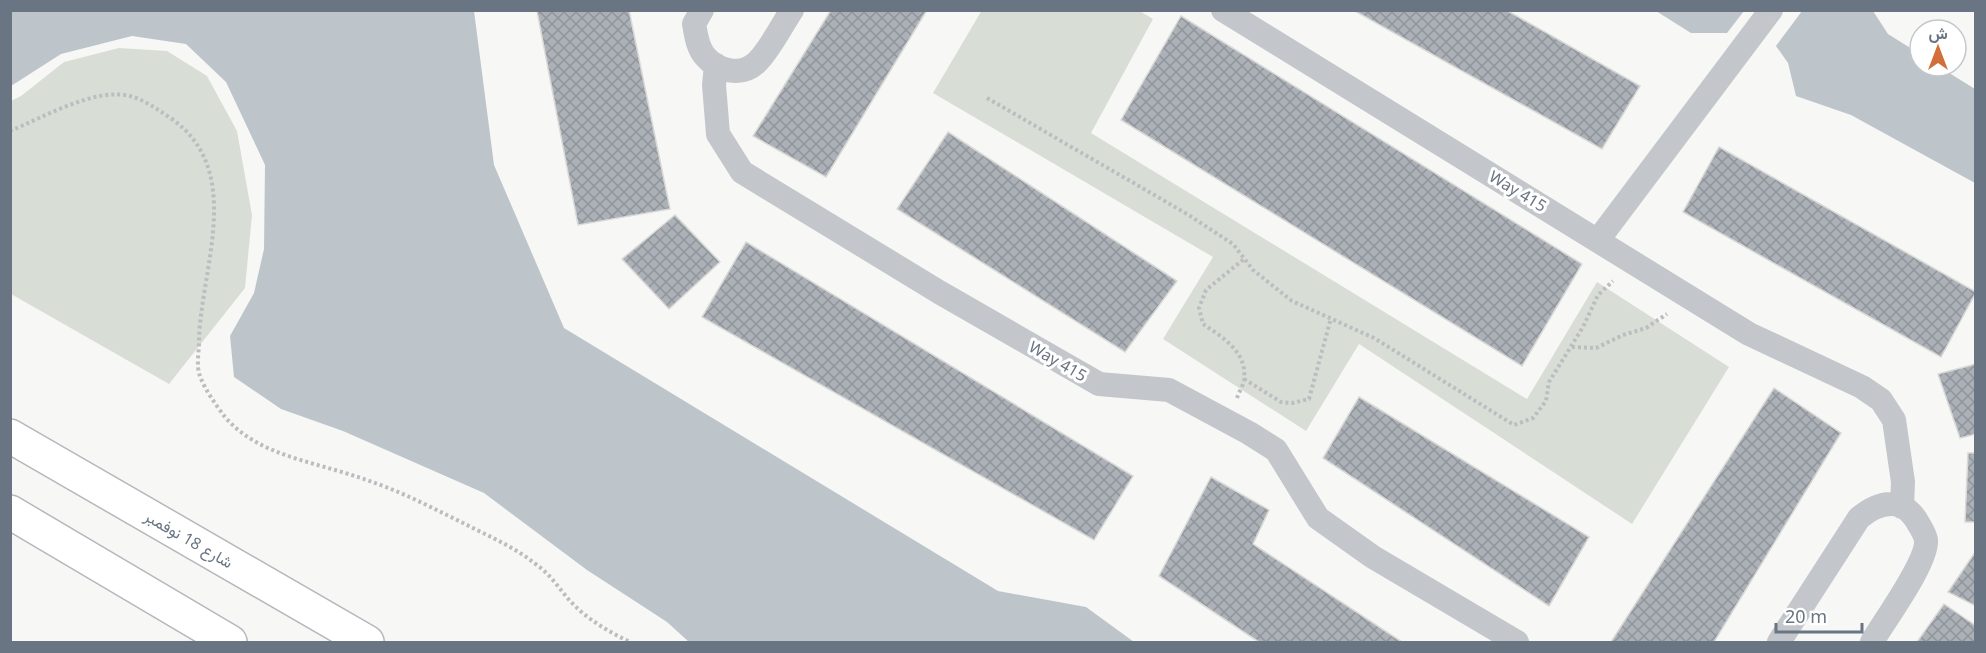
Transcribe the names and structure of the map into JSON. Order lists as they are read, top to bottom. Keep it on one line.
{"streets":{"main road":["شارع 18 نوفمبر"],"street":["Way 415"]},"scale_bar":"20 m","north":"top"}
